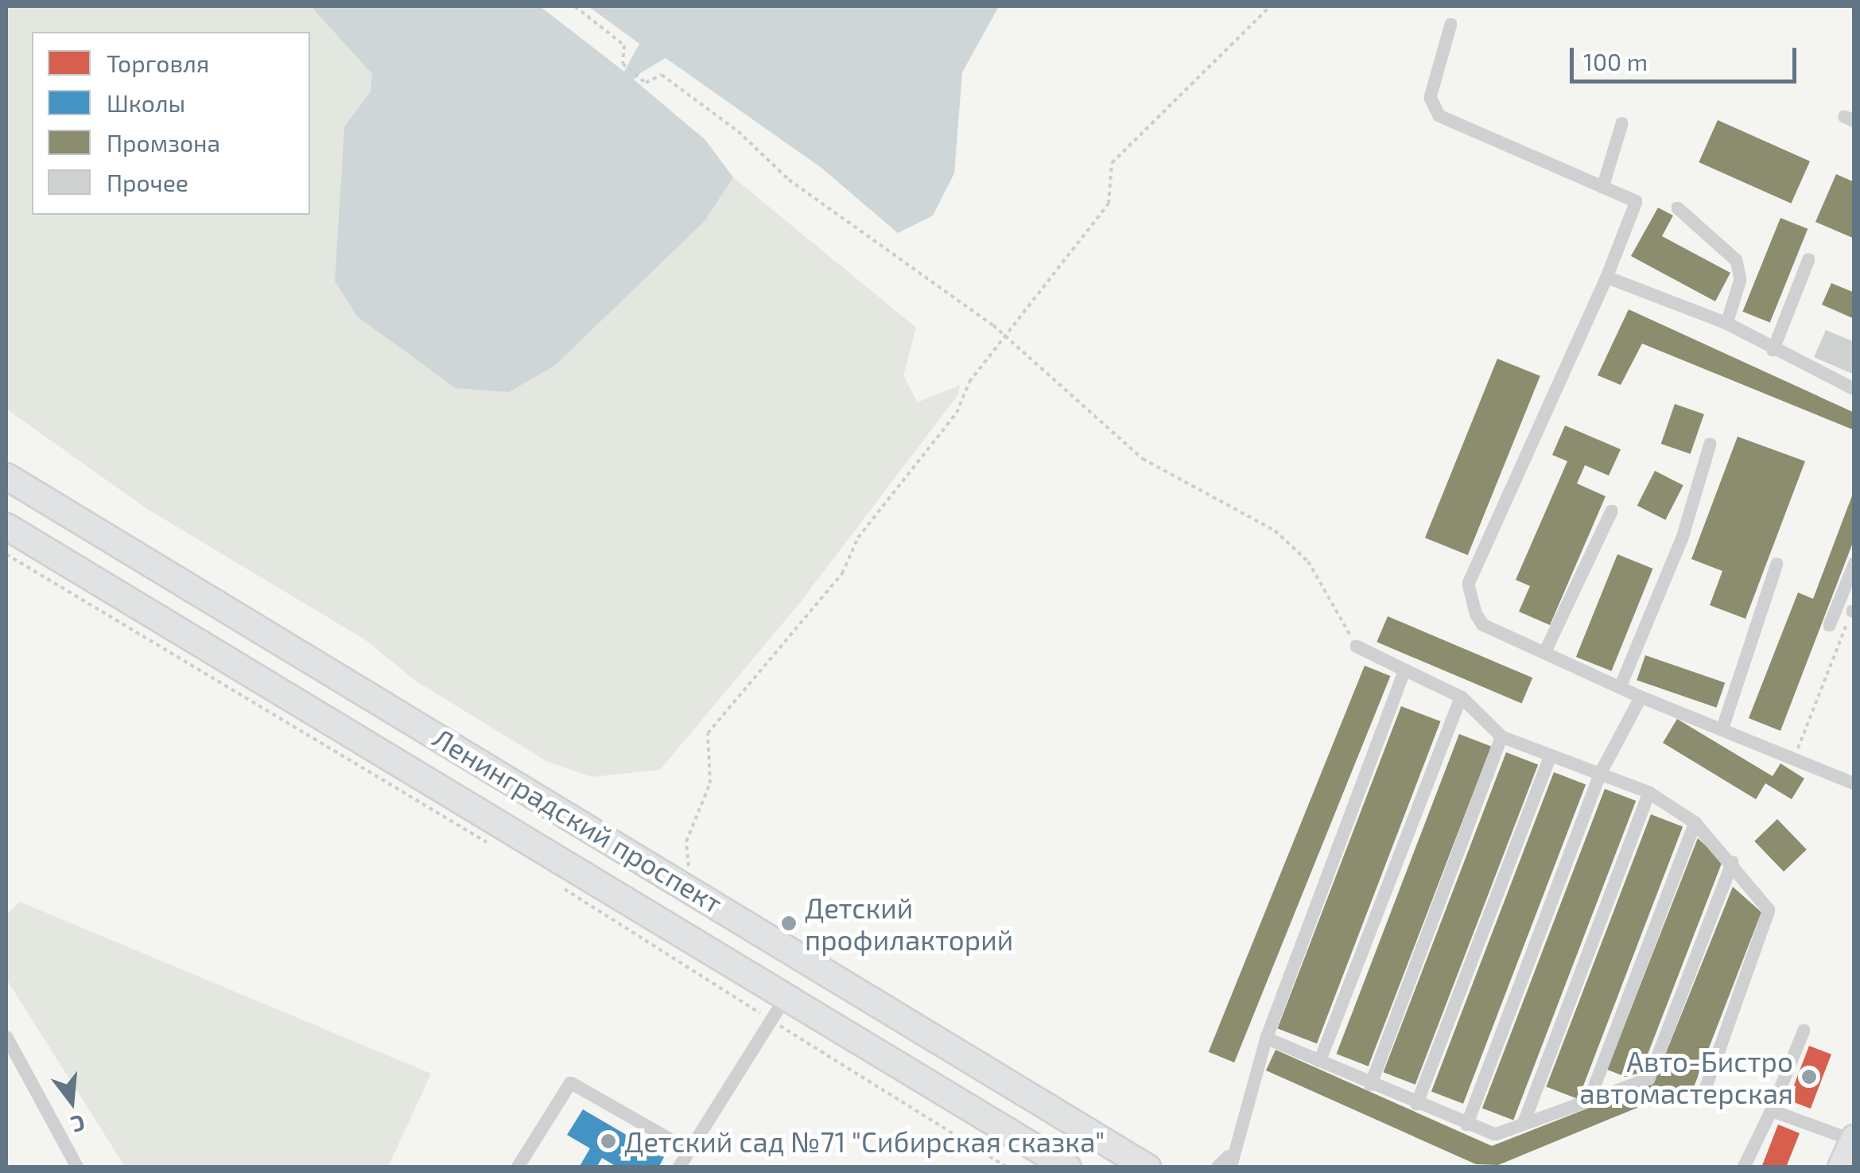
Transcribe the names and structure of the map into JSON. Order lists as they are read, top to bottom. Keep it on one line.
{"streets":{"main road":["Ленинградский проспект"]},"places":["Детский профилакторий","Авто-Бистро автомастерская","Детский сад №71 \"Сибирская сказка\""],"legend":["Торговля","Школы","Промзона","Прочее"],"scale_bar":"100 m","north":"bottom"}
